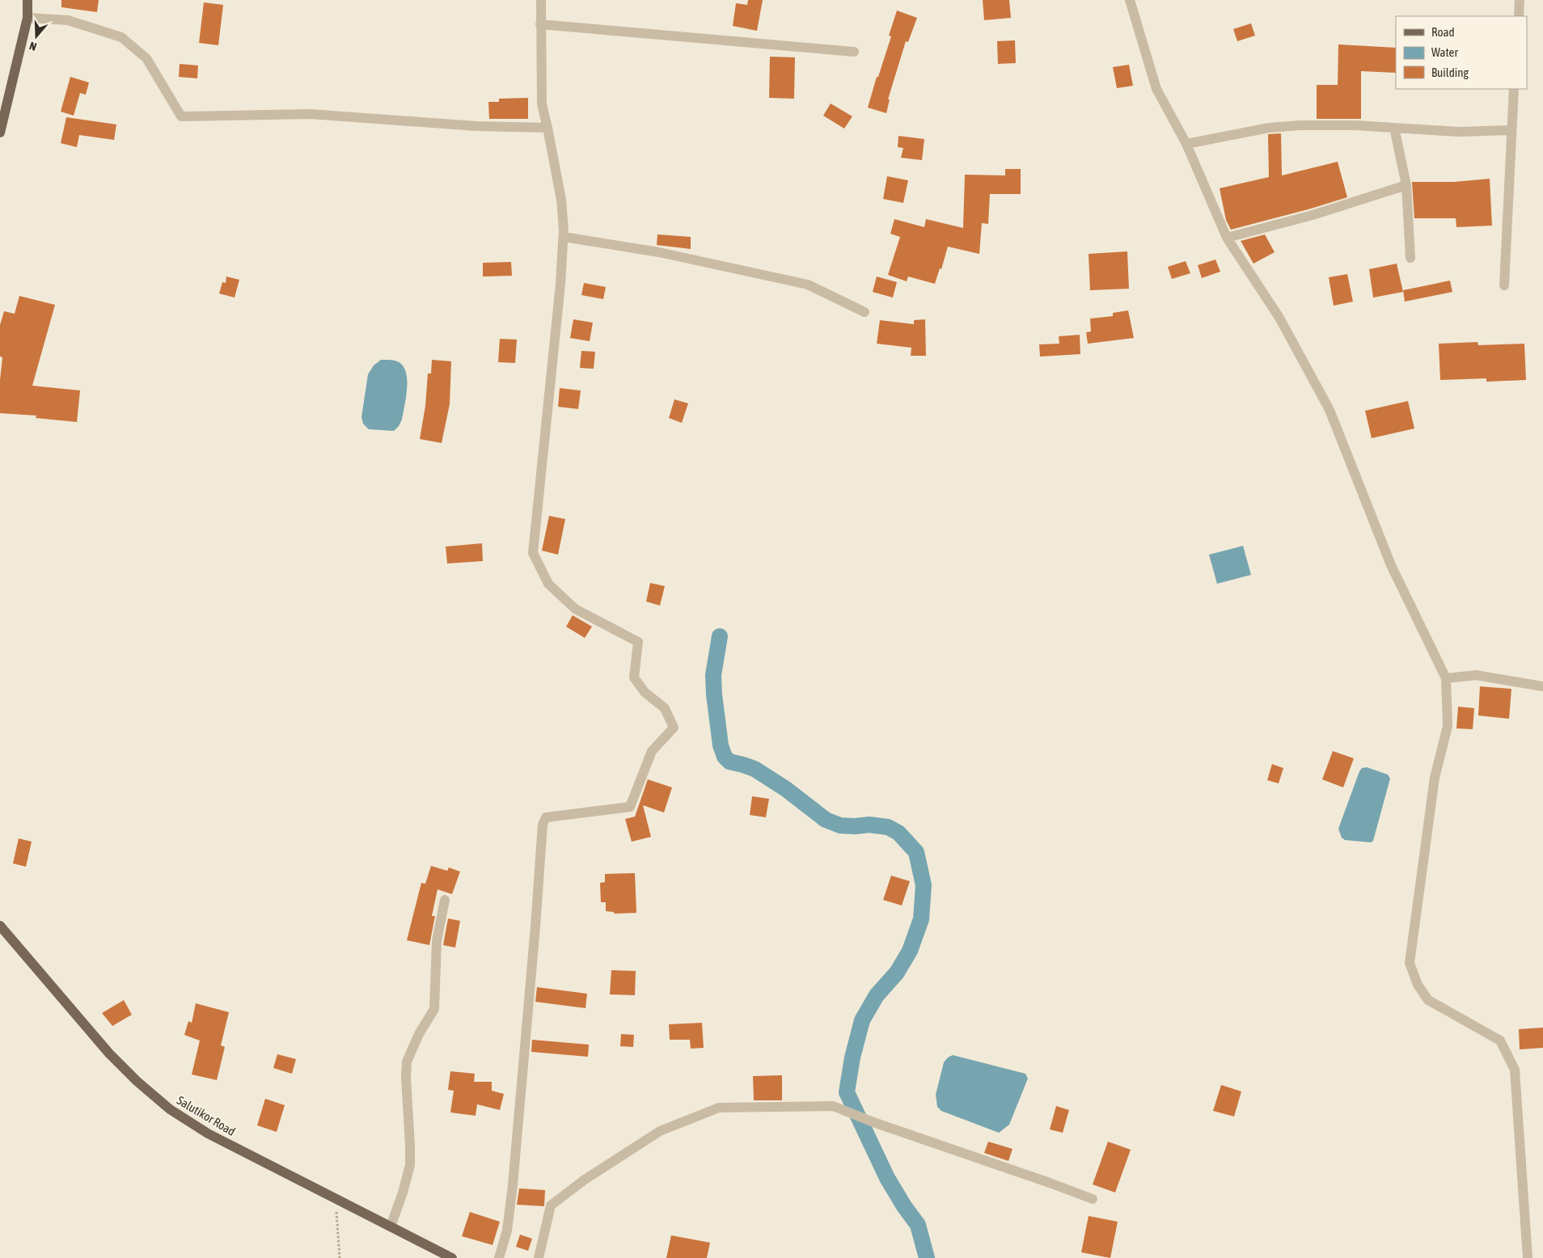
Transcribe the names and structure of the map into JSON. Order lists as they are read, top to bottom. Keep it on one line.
{"streets":{"main road":["Salutikor Road"]},"legend":["Road","Water","Building"],"north":"bottom"}
